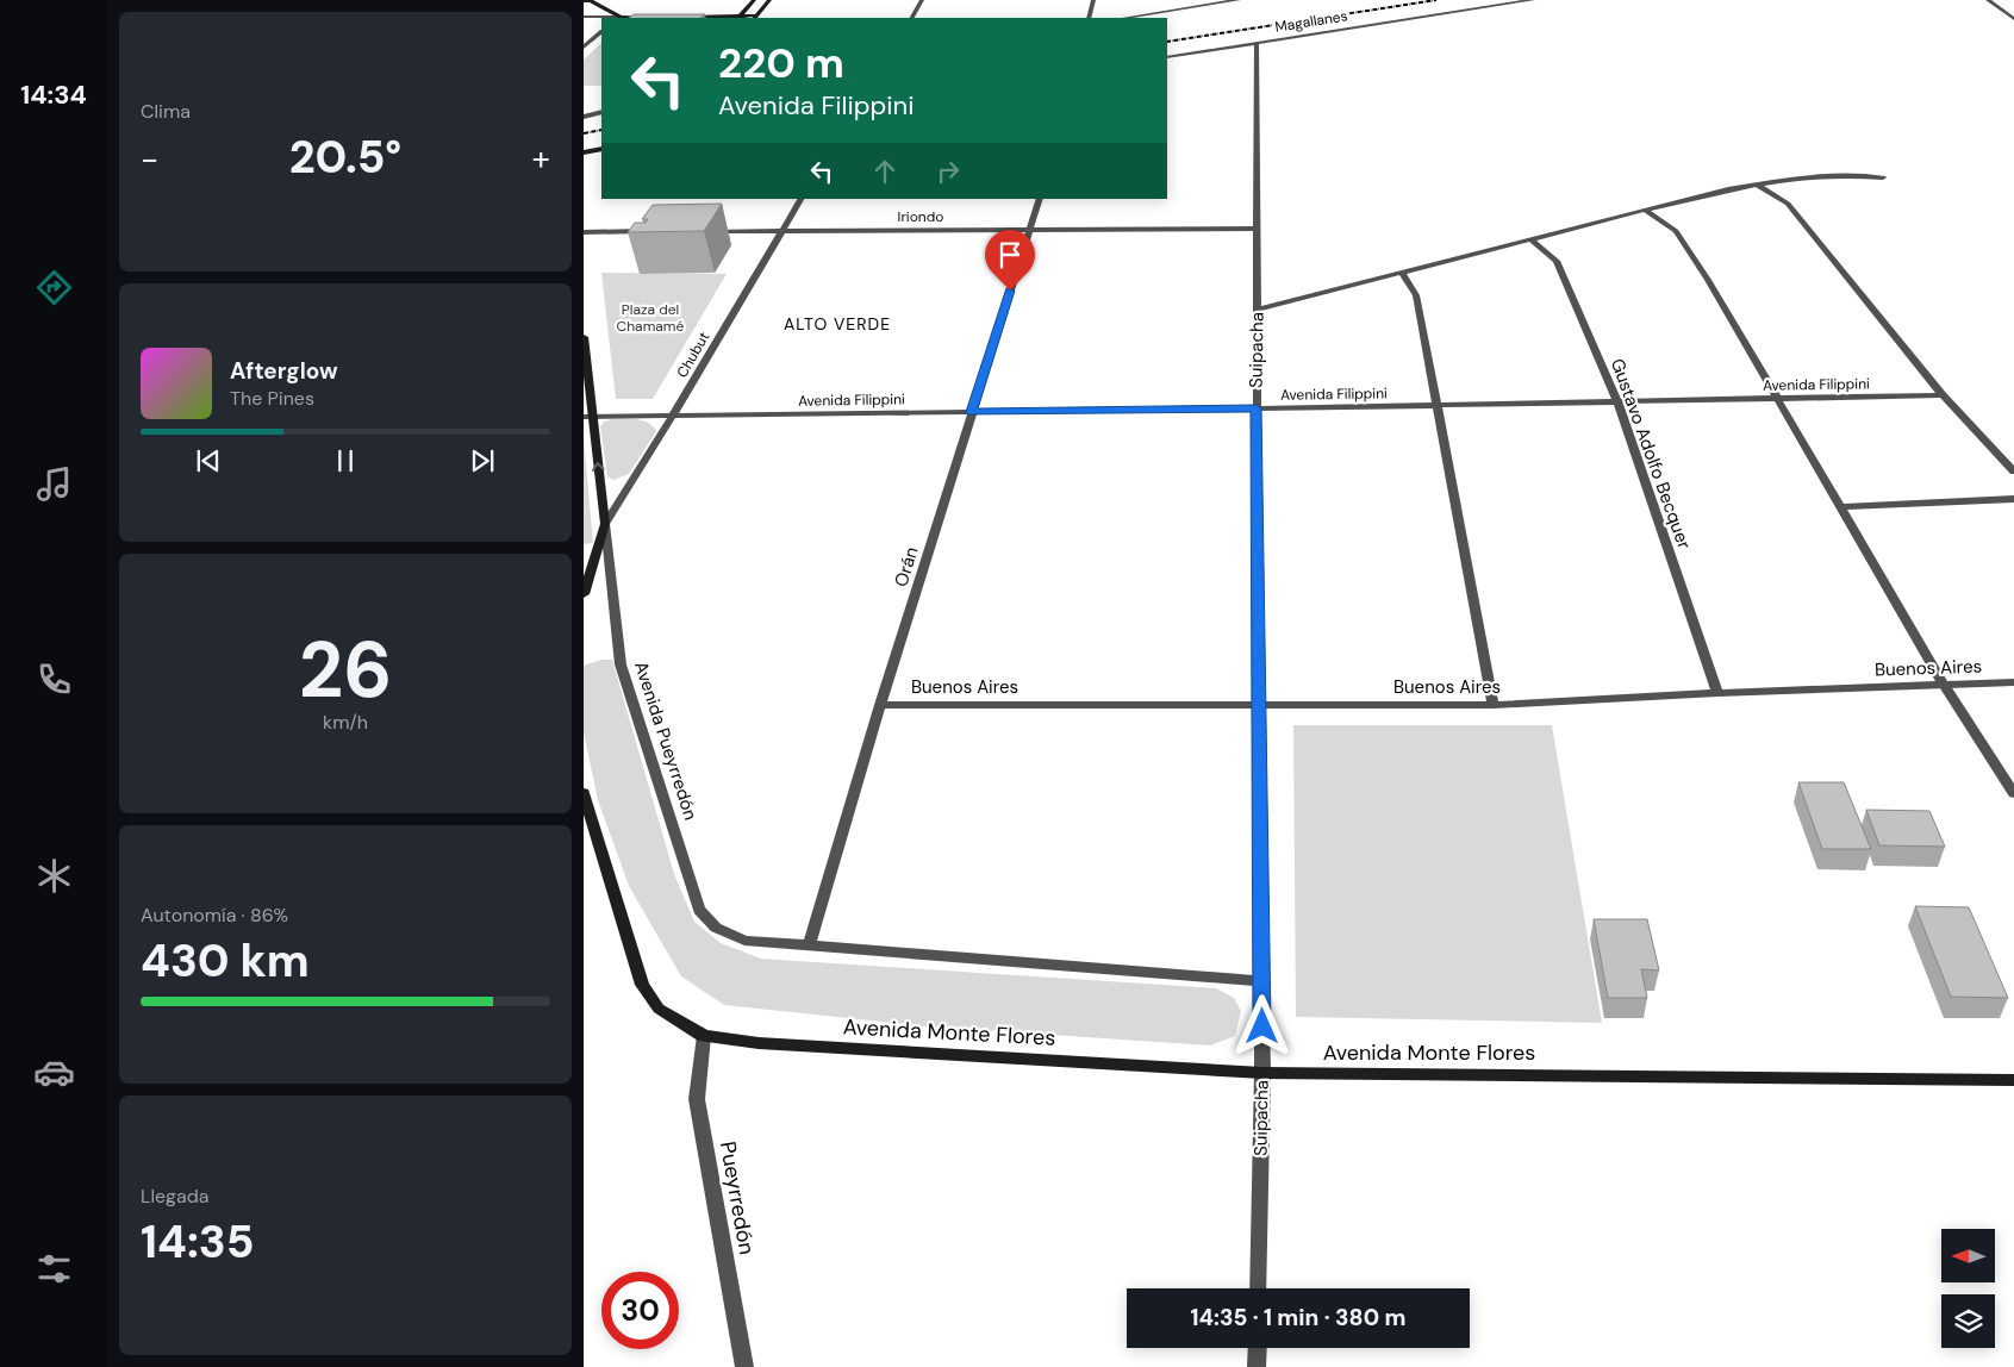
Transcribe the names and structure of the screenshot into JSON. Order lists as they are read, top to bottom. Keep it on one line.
{"streets":{"street":["Magallanes","Iriondo","Suipacha","Chubut","Avenida Filippini","Gustavo Adolfo Becquer","Orán","Buenos Aires","Avenida Pueyrredón","Avenida Monte Flores","Pueyrredón"]},"crossings":[["Magallanes","Suipacha"],["Iriondo","Suipacha"],["Iriondo","Chubut"],["Iriondo","Orán"],["Suipacha","Avenida Filippini"],["Suipacha","Buenos Aires"],["Suipacha","Avenida Monte Flores"],["Chubut","Avenida Filippini"],["Chubut","Avenida Pueyrredón"],["Avenida Filippini","Gustavo Adolfo Becquer"],["Avenida Filippini","Orán"],["Avenida Filippini","Avenida Pueyrredón"],["Gustavo Adolfo Becquer","Buenos Aires"],["Orán","Buenos Aires"],["Orán","Avenida Pueyrredón"],["Avenida Monte Flores","Pueyrredón"]],"districts":["ALTO VERDE"],"parks":["Plaza del Chamamé"],"north":"left","page":{"tabs":"14:34","tile":["Clima",["26","km/h"],["Autonomía · 86%","430 km"],["Llegada","14:35"]],"turn":["220 m","Avenida Filippini"],"heat":["−","20.5°","+"],"song":["Afterglow","The Pines"],"limit":"30","trip":"14:35 · 1 min · 380 m"}}
